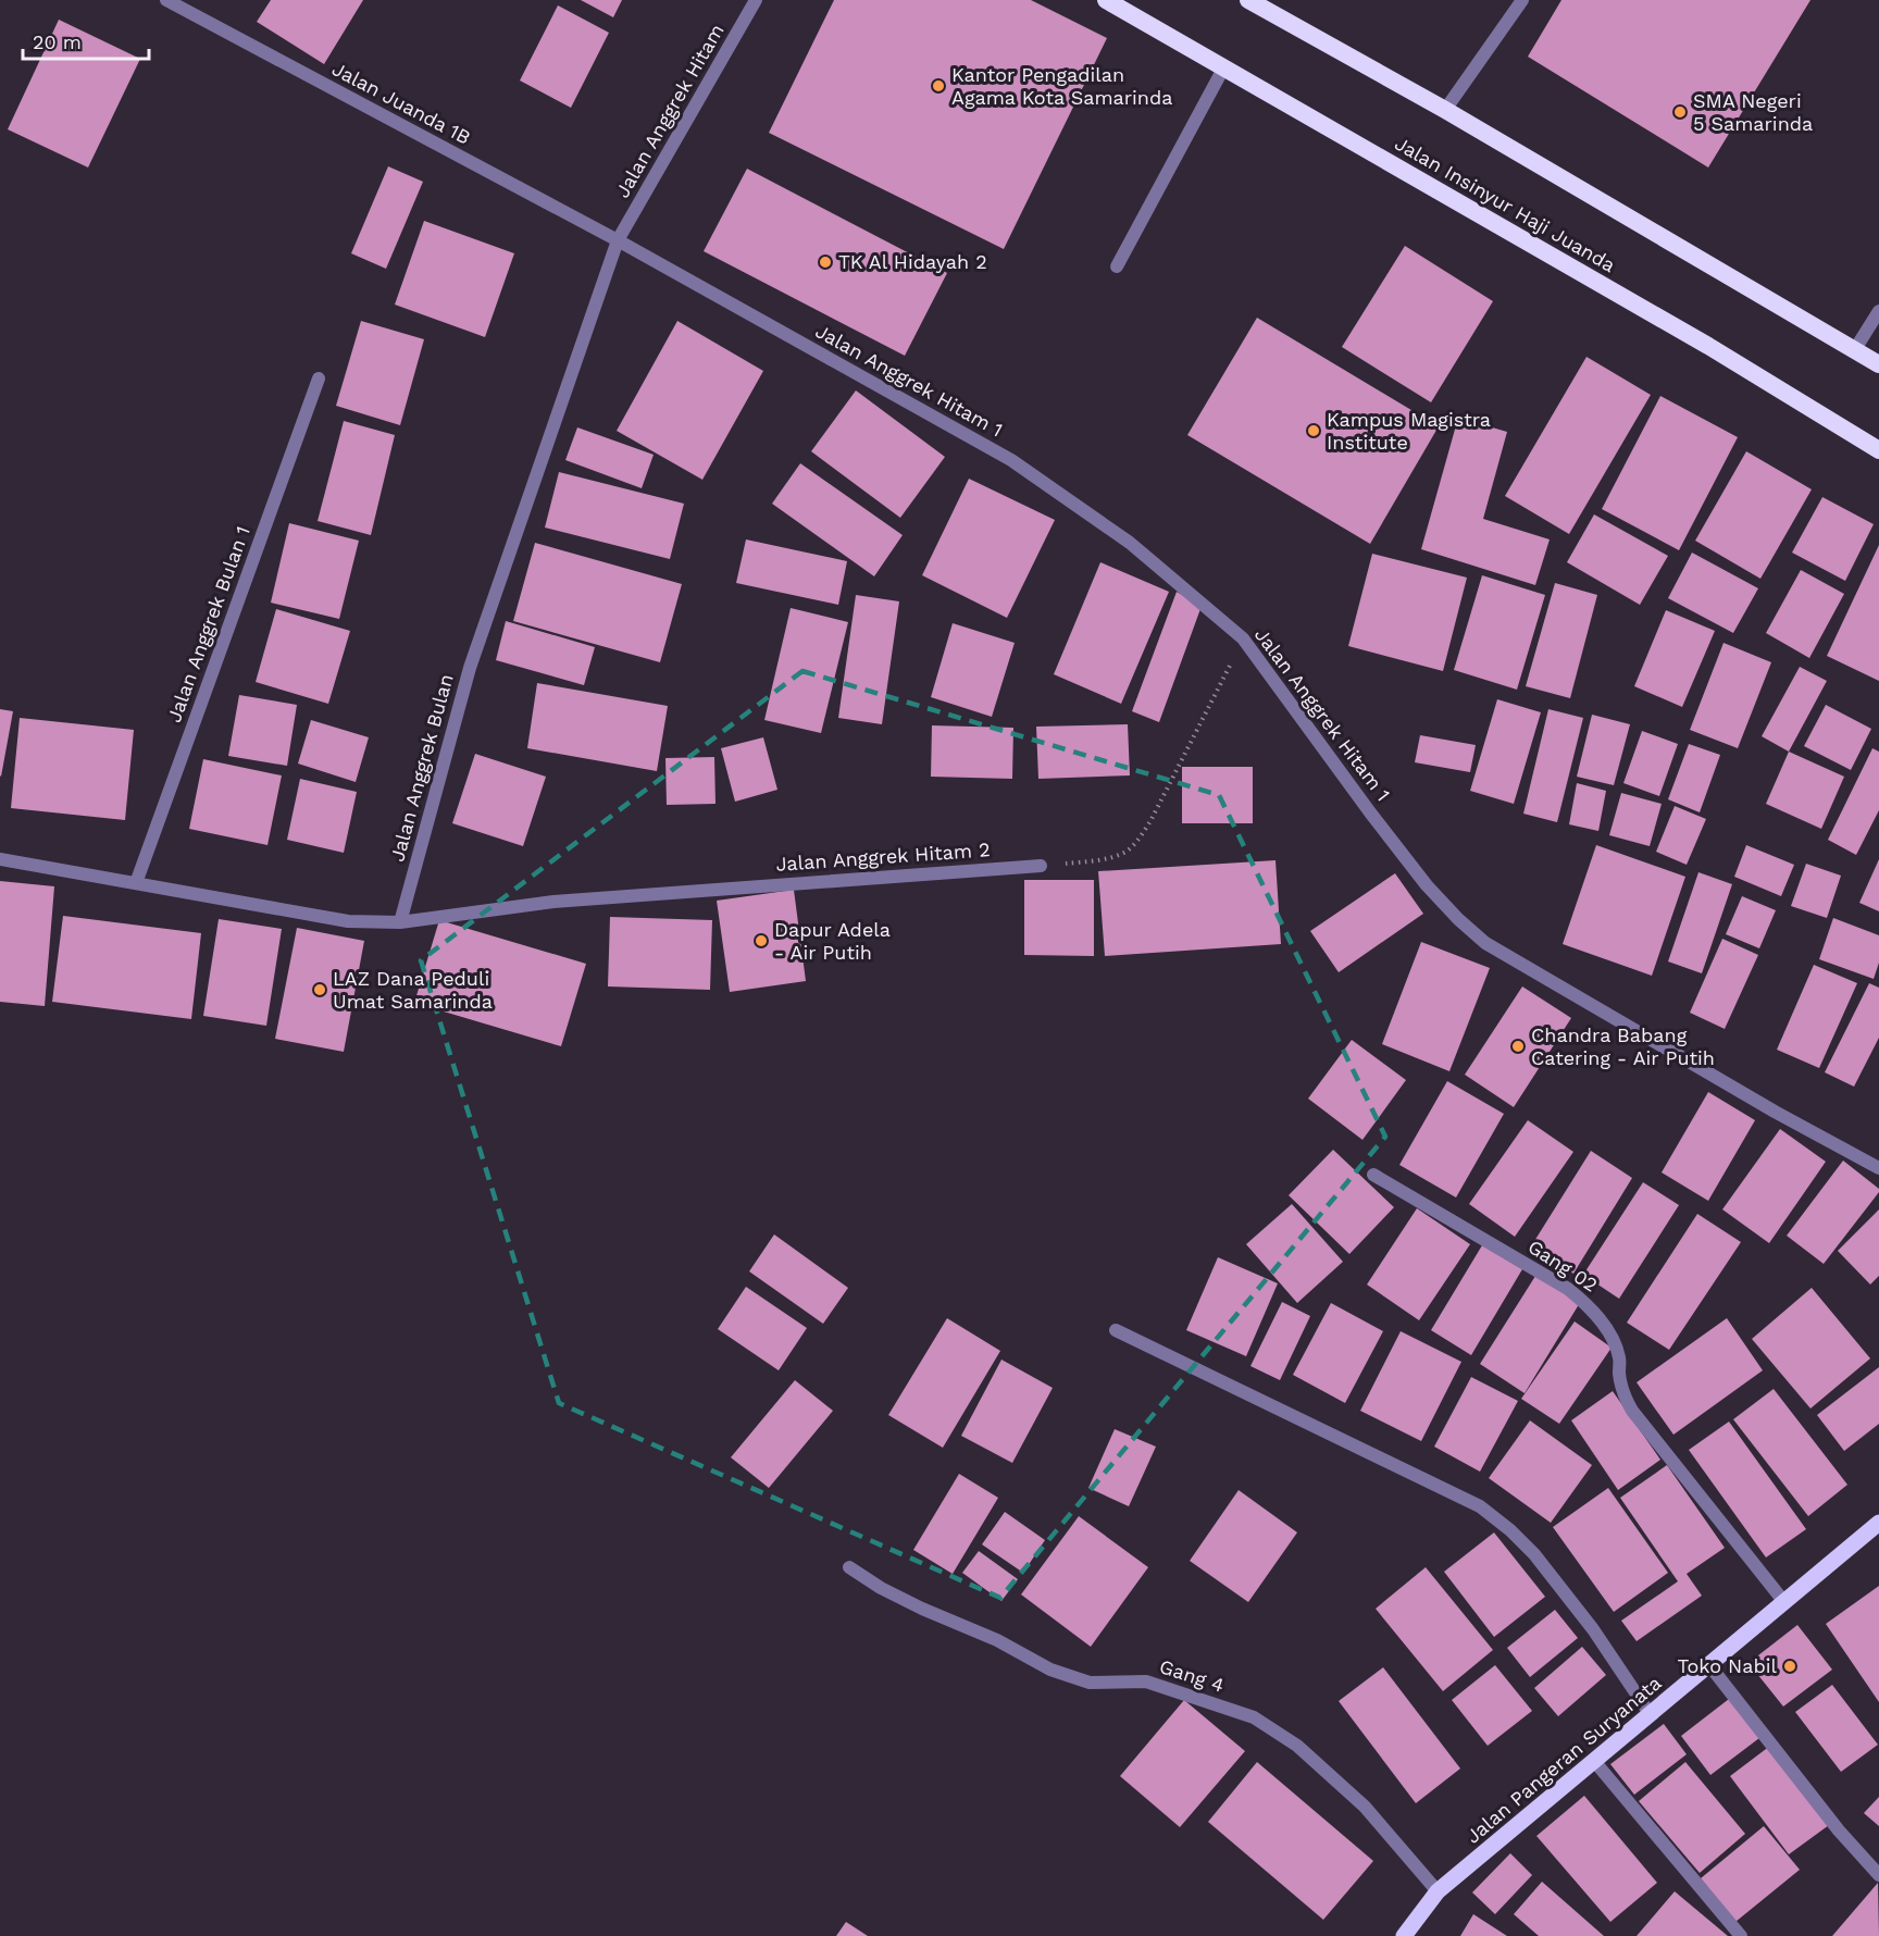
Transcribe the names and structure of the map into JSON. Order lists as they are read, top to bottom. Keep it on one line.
{"streets":{"highway":["Jalan Insinyur Haji Juanda"],"main road":["Jalan Pangeran Suryanata"],"street":["Jalan Juanda 1B","Jalan Anggrek Hitam","Jalan Anggrek Hitam 1","Jalan Anggrek Bulan 1","Jalan Anggrek Bulan","Jalan Anggrek Hitam 2","Gang 02","Gang 4"]},"crossings":[["Jalan Juanda 1B","Jalan Anggrek Hitam"],["Jalan Juanda 1B","Jalan Anggrek Hitam 1"],["Jalan Juanda 1B","Jalan Anggrek Bulan"],["Jalan Anggrek Hitam","Jalan Anggrek Hitam 1"],["Jalan Anggrek Hitam","Jalan Anggrek Bulan"],["Jalan Anggrek Hitam 1","Jalan Anggrek Bulan"],["Jalan Anggrek Bulan","Jalan Anggrek Hitam 2"],["Gang 02","Jalan Pangeran Suryanata"],["Gang 4","Jalan Pangeran Suryanata"]],"places":["Kantor Pengadilan Agama Kota Samarinda","SMA Negeri 5 Samarinda","TK Al Hidayah 2","Kampus Magistra Institute","Dapur Adela - Air Putih","LAZ Dana Peduli Umat Samarinda","Chandra Babang Catering - Air Putih","Toko Nabil"],"scale_bar":"20 m"}
